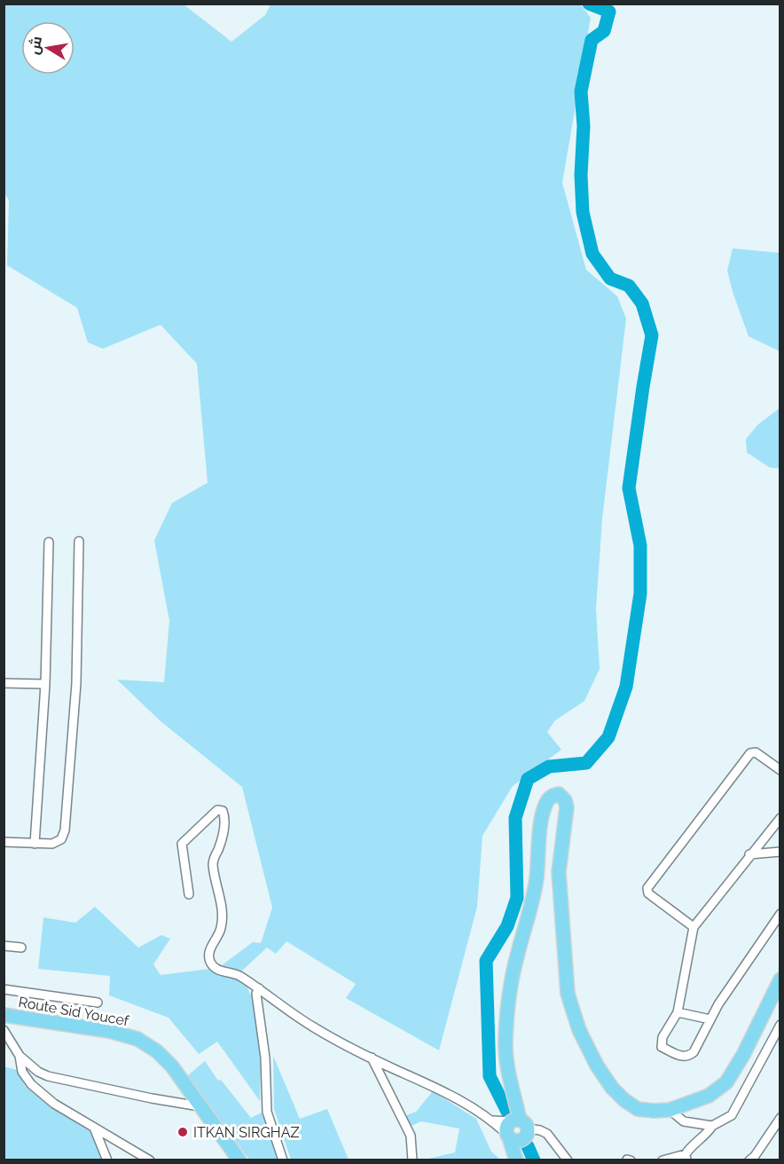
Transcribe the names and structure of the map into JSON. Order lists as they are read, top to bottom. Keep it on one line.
{"streets":{"main road":["Route Sid Youcef"]},"places":["ITKAN SIRGHAZ"],"north":"left"}
